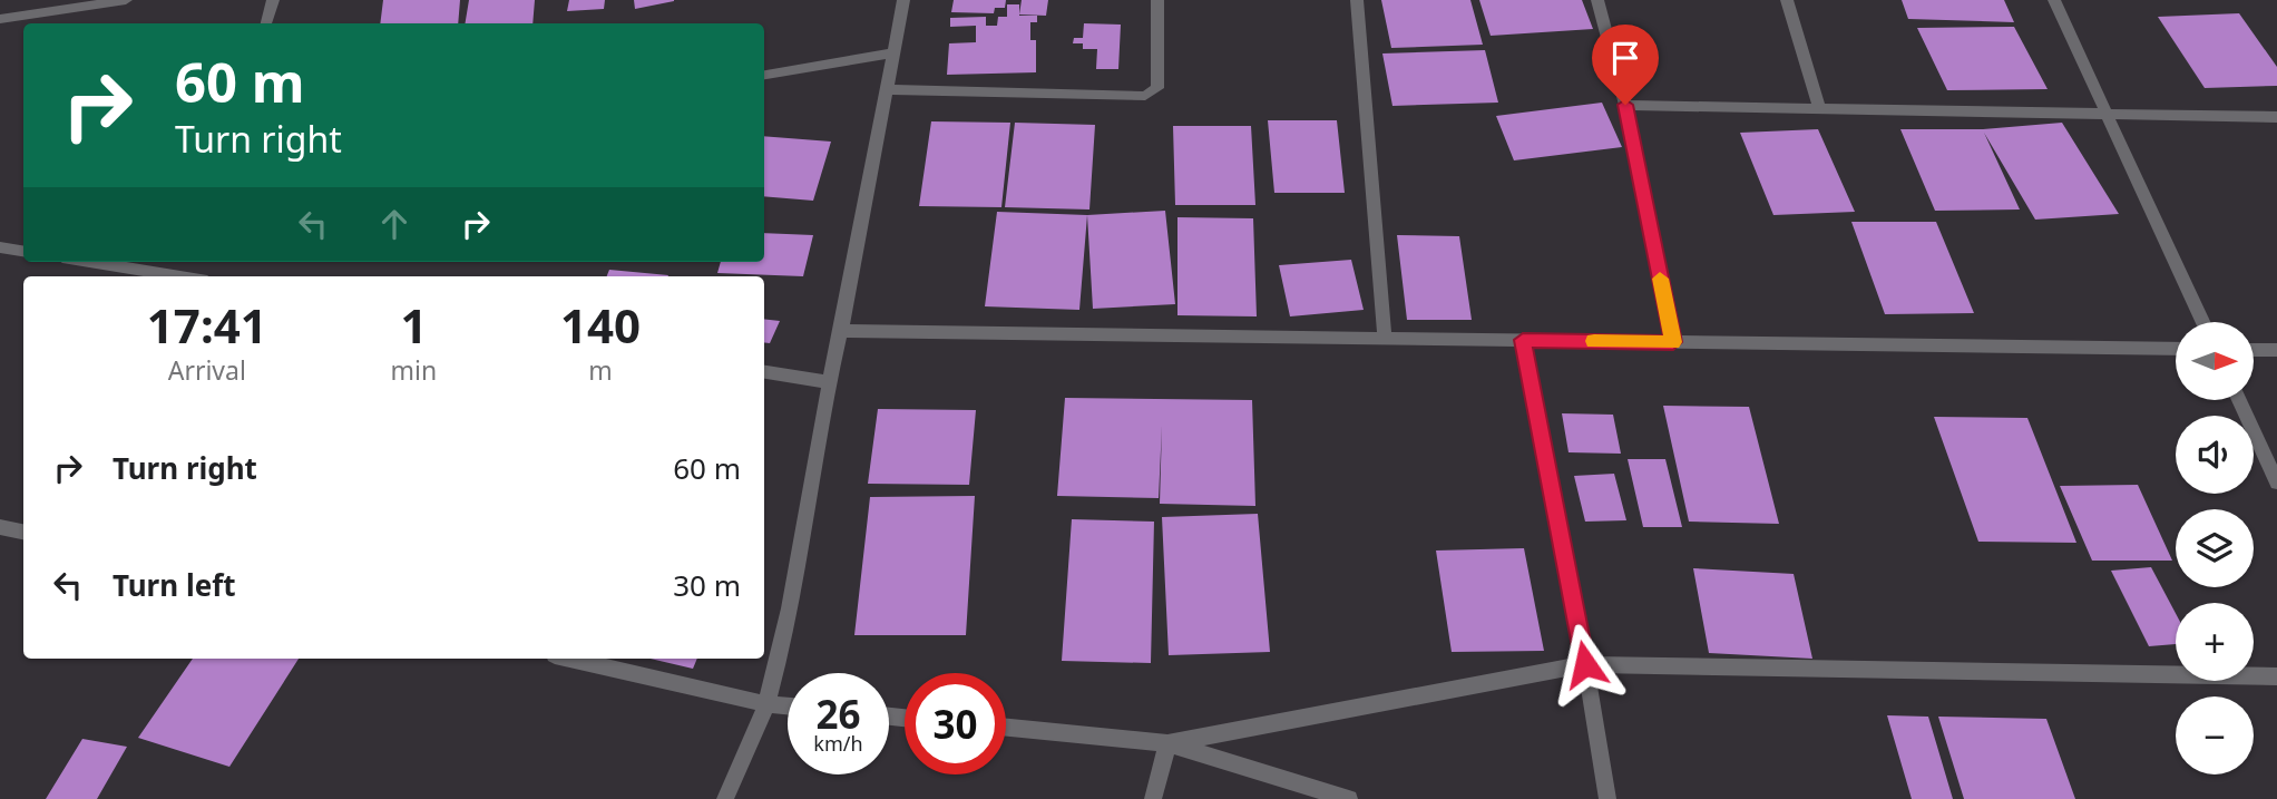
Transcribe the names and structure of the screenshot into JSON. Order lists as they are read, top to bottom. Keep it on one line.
{"north":"right","page":{"turn":["60 m","Turn right"],"eta":["17:41","Arrival","1","min","140","m"],"map_buttons":["+","−"],"list":[{"name":"Turn right","value":"60 m"},{"name":"Turn left","value":"30 m"}],"speed":"26 km/h","limit":"30"}}
